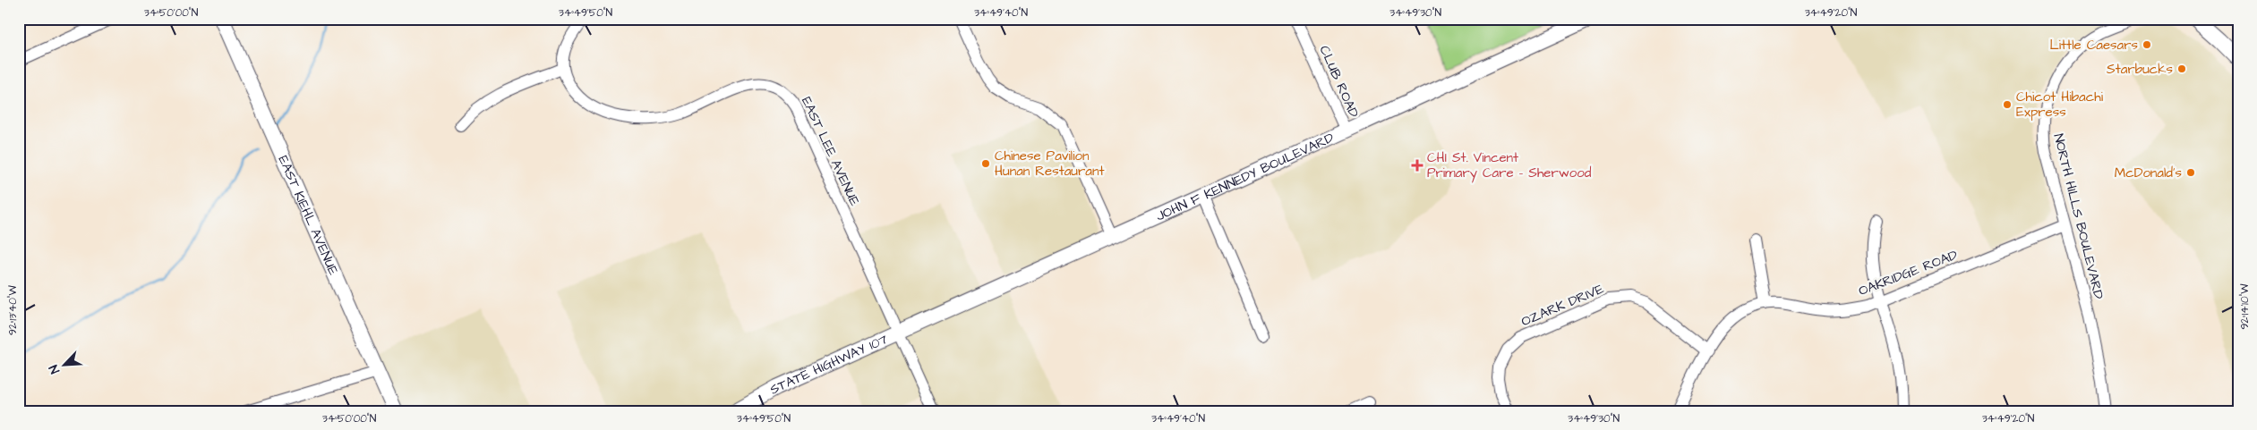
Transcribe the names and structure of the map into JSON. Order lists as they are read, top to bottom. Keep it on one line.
{"streets":{"main road":["JOHN F KENNEDY BOULEVARD","EAST KIEHL AVENUE","STATE HIGHWAY 107"],"street":["CLUB ROAD","EAST LEE AVENUE","NORTH HILLS BOULEVARD","OAKRIDGE ROAD","OZARK DRIVE"]},"crossings":[["CLUB ROAD","JOHN F KENNEDY BOULEVARD"],["EAST LEE AVENUE","JOHN F KENNEDY BOULEVARD"],["EAST LEE AVENUE","STATE HIGHWAY 107"],["JOHN F KENNEDY BOULEVARD","STATE HIGHWAY 107"],["NORTH HILLS BOULEVARD","OAKRIDGE ROAD"],["OAKRIDGE ROAD","OZARK DRIVE"]],"places":{"other":["Little Caesars","Starbucks","Chicot Hibachi Express","Chinese Pavilion Hunan Restaurant","McDonald's"],"health":["CHI St. Vincent Primary Care - Sherwood"]},"north":"bottom left","coordinates":["34°50'00\"N","34°49'50\"N","34°49'40\"N","34°49'30\"N","34°49'20\"N","92°14'10\"W","92°13'40\"W"]}
